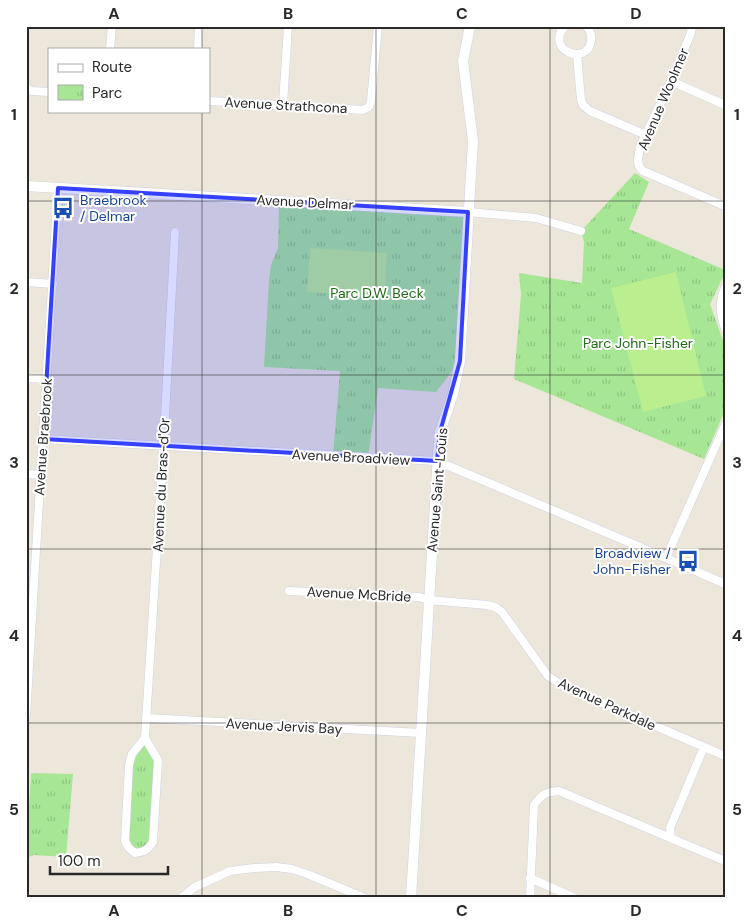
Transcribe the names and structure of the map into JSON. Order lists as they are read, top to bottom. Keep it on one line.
{"streets":{"street":["Avenue Woolmer","Avenue Strathcona","Avenue Delmar","Avenue Braebrook","Avenue Broadview","Avenue du Bras-d'Or","Avenue Saint-Louis","Avenue McBride","Avenue Parkdale","Avenue Jervis Bay"]},"crossings":[["Avenue Delmar","Avenue Braebrook"],["Avenue Delmar","Avenue Saint-Louis"],["Avenue Braebrook","Avenue Broadview"],["Avenue Broadview","Avenue du Bras-d'Or"],["Avenue Broadview","Avenue Saint-Louis"],["Avenue du Bras-d'Or","Avenue Jervis Bay"],["Avenue Saint-Louis","Avenue McBride"],["Avenue Saint-Louis","Avenue Parkdale"],["Avenue Saint-Louis","Avenue Jervis Bay"],["Avenue McBride","Avenue Parkdale"]],"parks":["Parc D.W. Beck","Parc John-Fisher"],"places":{"bus stop":["Braebrook / Delmar","Broadview / John-Fisher"]},"legend":["Route","Parc"],"scale_bar":"100 m","grid":{"columns":["A","B","C","D"],"rows":["1","2","3","4","5"]}}
